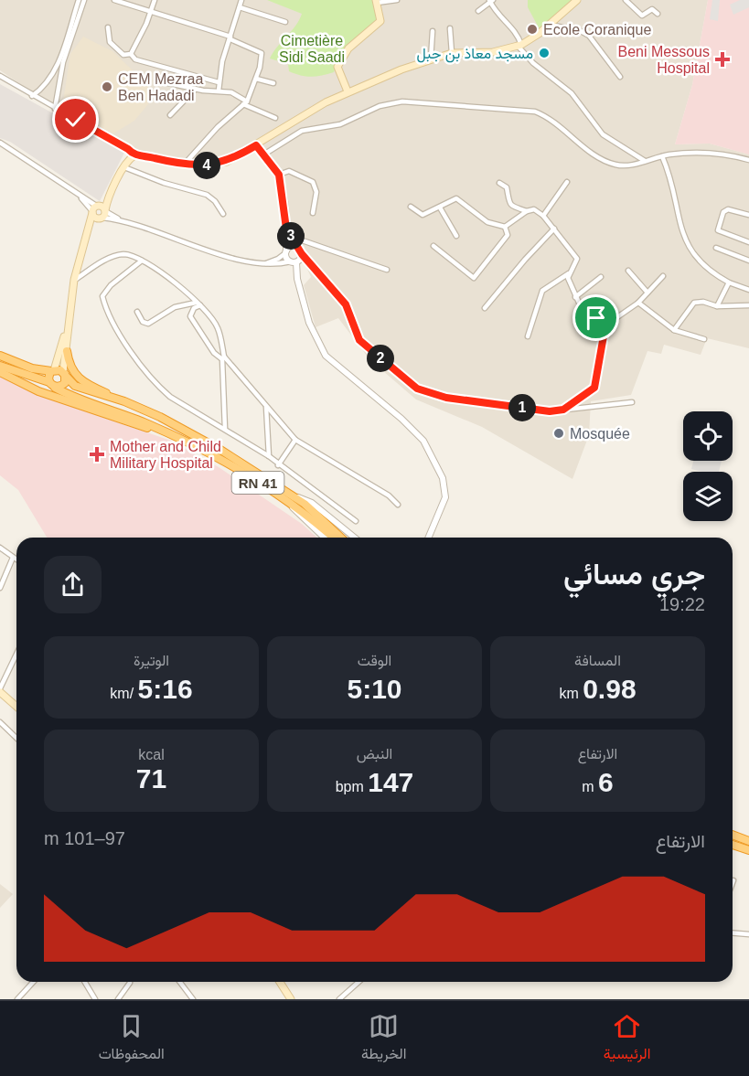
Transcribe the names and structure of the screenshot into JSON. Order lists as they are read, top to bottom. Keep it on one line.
{"streets":{"highway":["RN 41"]},"parks":["Cimetière Sidi Saadi"],"places":{"other":["Ecole Coranique","مسجد معاذ بن جبل","CEM Mezraa Ben Hadadi","Mosquée"],"health":["Beni Messous Hospital","Mother and Child Military Hospital"]},"page":{"pins":["4","3","2","1"],"heading":["جري مسائي","19:22"],"stats":[["المسافة","0.98 km"],["الوقت","5:10"],["الوتيرة","5:16 /km"],["الارتفاع","6 m"],["النبض","147 bpm"],["kcal","71"]],"chart":["الارتفاع","97–101 m"],"tabs":["الرئيسية","الخريطة","المحفوظات"]}}
